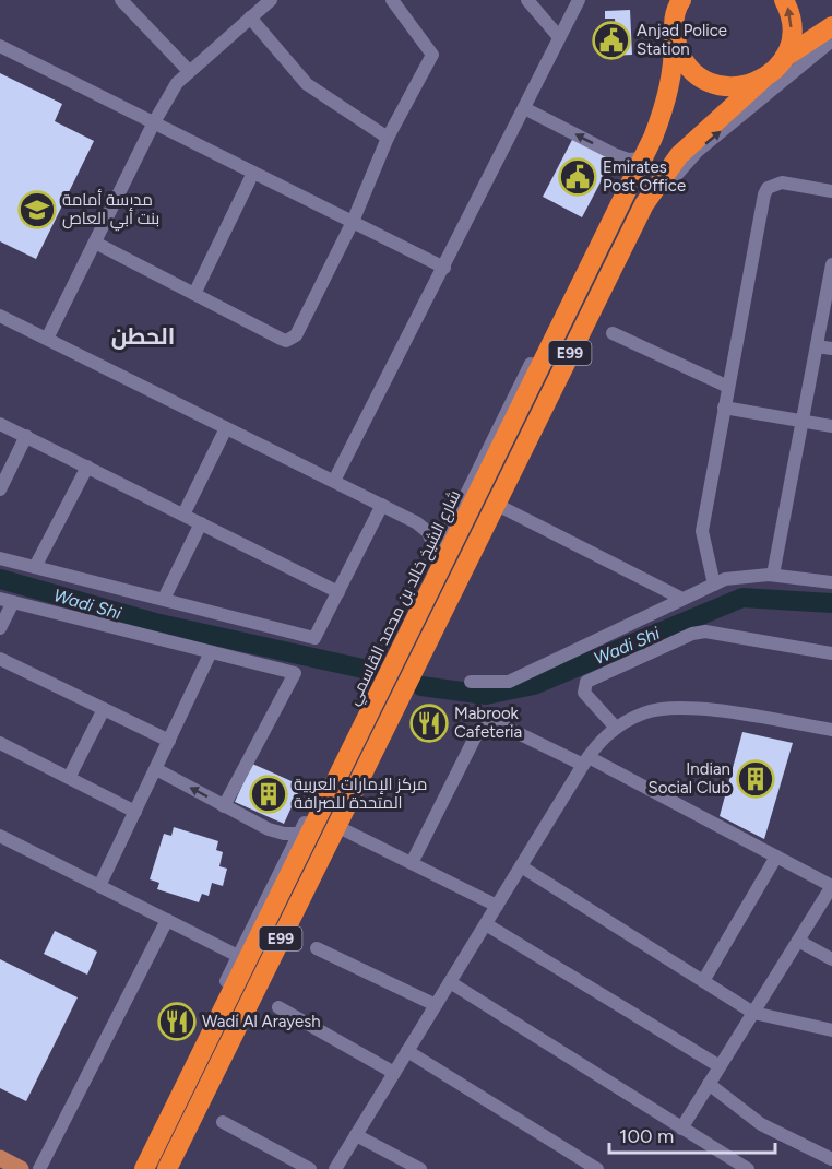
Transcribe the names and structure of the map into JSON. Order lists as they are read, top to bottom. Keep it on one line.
{"streets":{"highway":["E99","شارع الشيخ خالد بن محمد القاسمي"]},"districts":["الحطن"],"water":["Wadi Shi"],"places":{"public building":["Anjad Police Station","Emirates Post Office"],"school or university":["مدرسة أمامة بنت أبي العاص"],"restaurant":["Mabrook Cafeteria","Wadi Al Arayesh"],"building":["Indian Social Club","مركز الإمارات العربية المتحدة للصرافة"]},"scale_bar":"100 m"}
